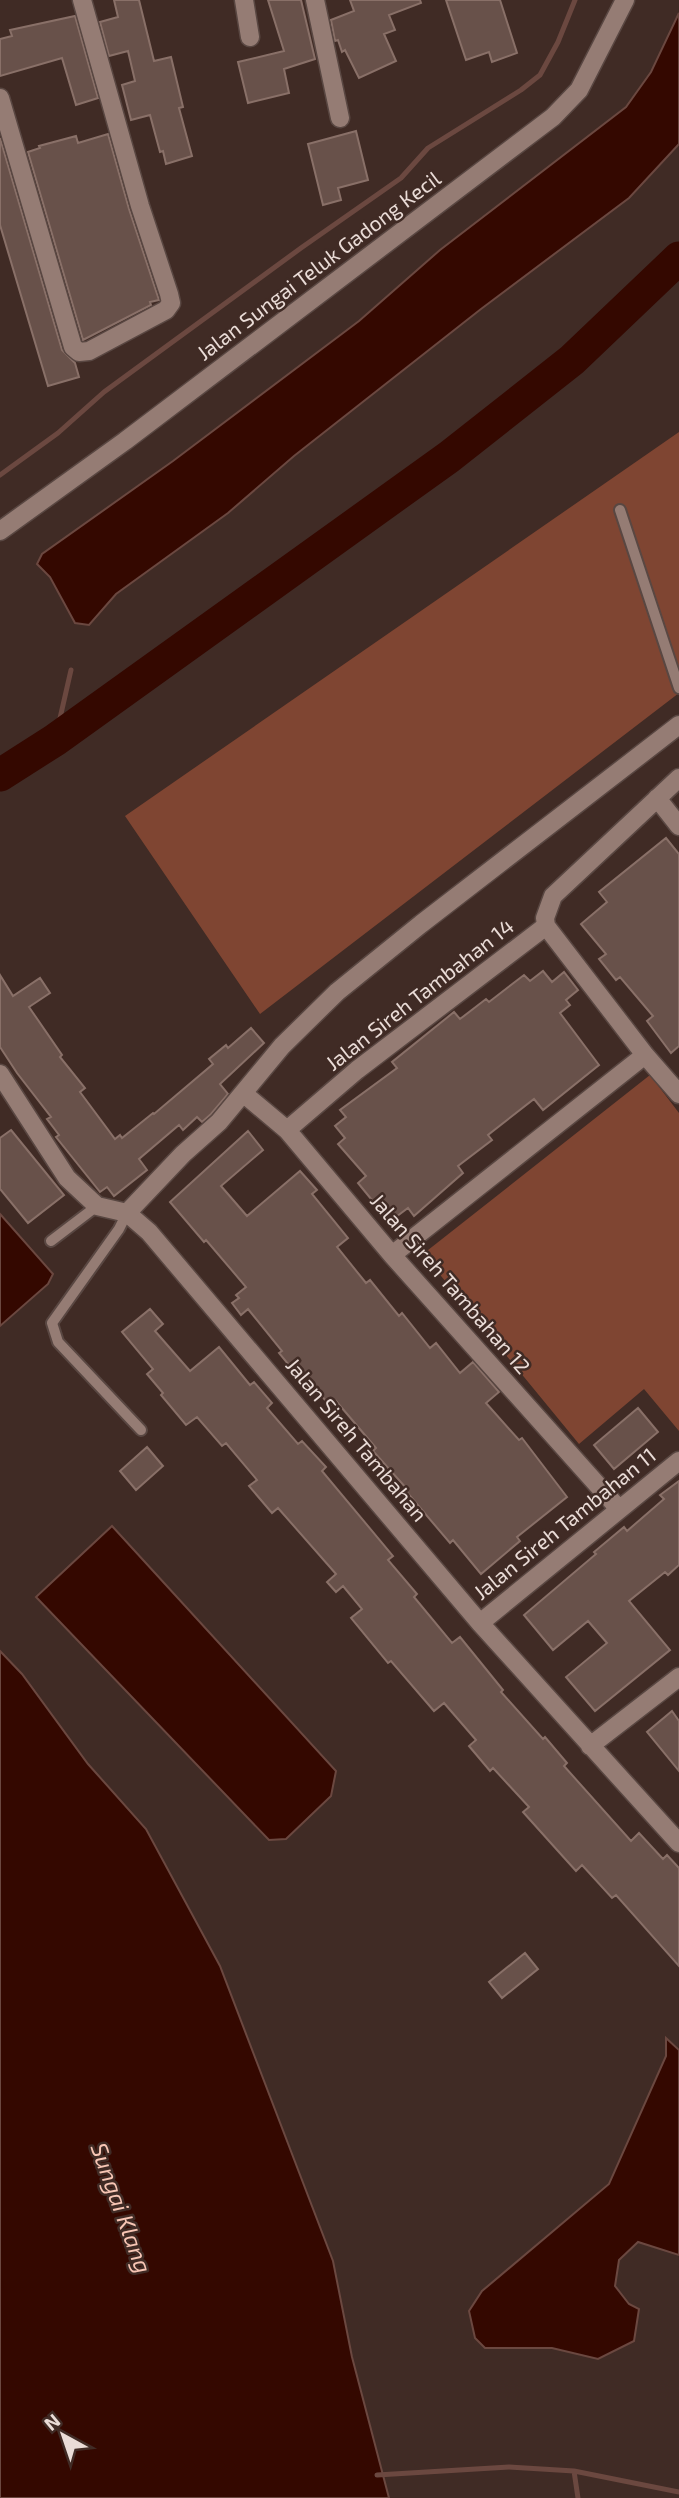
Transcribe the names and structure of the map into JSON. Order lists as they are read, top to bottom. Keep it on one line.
{"streets":{"street":["Jalan Sungai Teluk Gadong Kecil","Jalan Sireh Tambahan 14","Jalan Sireh Tambahan 12","Jalan Sireh Tambahan","Jalan Sireh Tambahan 11"]},"crossings":[["Jalan Sireh Tambahan 14","Jalan Sireh Tambahan 12"],["Jalan Sireh Tambahan 12","Jalan Sireh Tambahan 11"],["Jalan Sireh Tambahan","Jalan Sireh Tambahan 11"]],"water":["Sungai Klang"],"north":"top left"}
